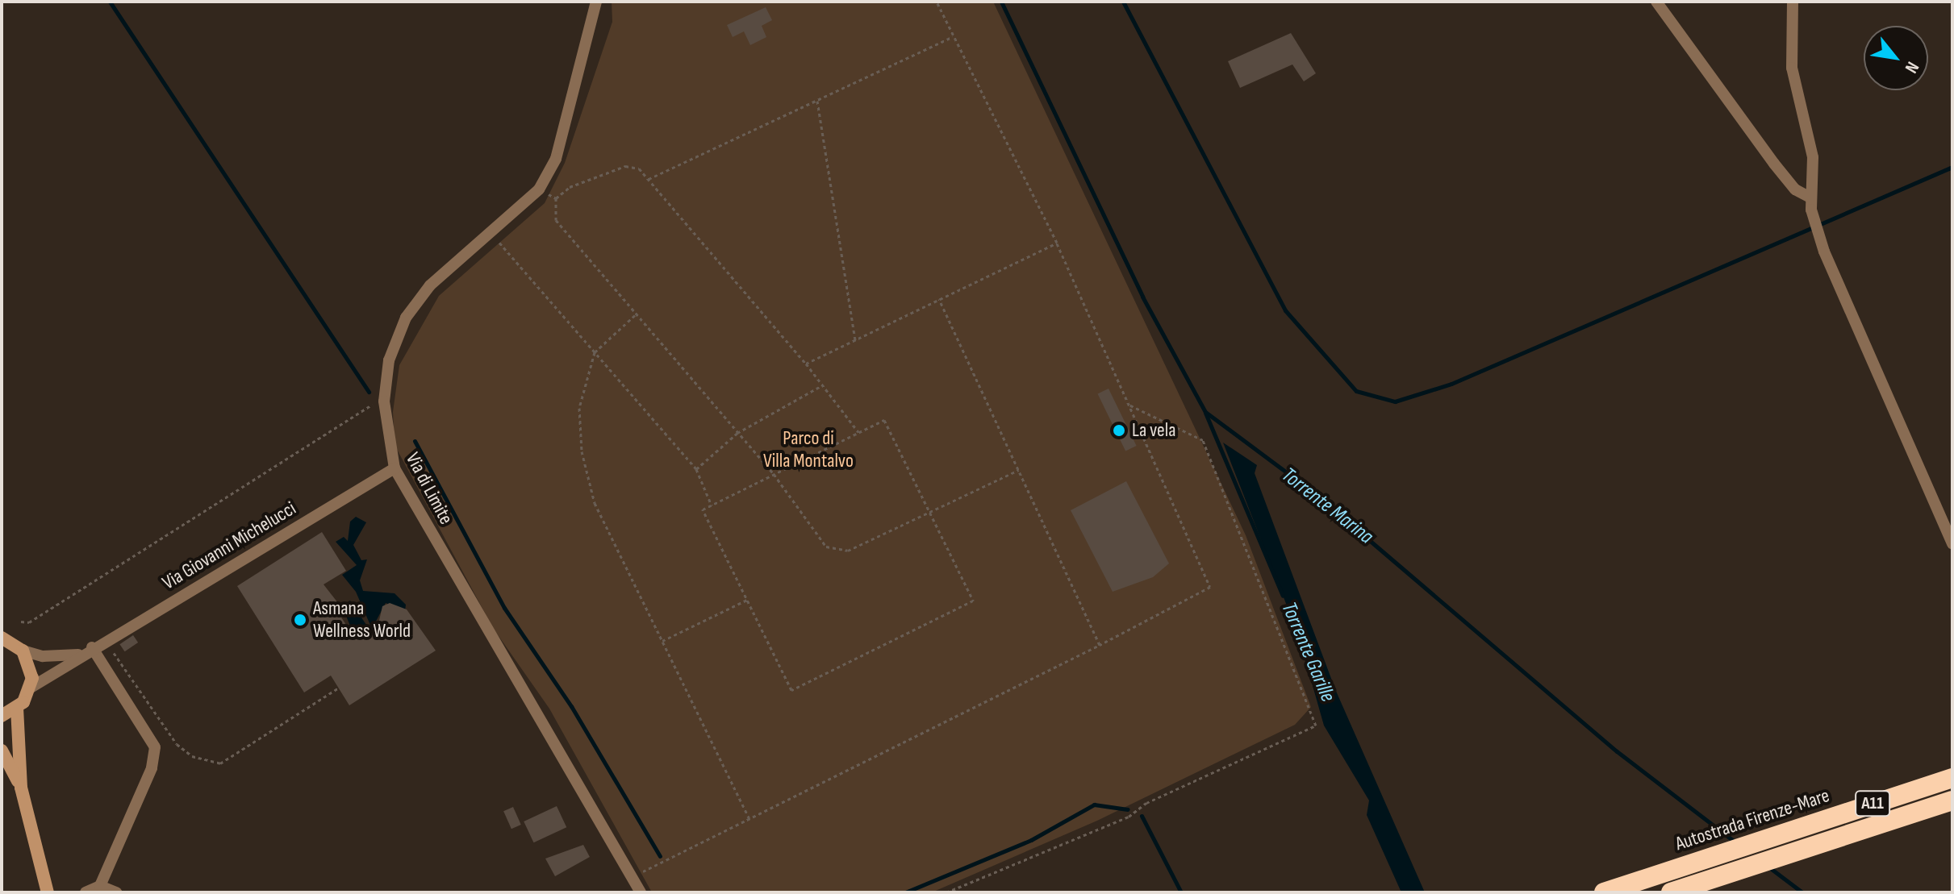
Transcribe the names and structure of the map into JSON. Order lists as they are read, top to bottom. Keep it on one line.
{"streets":{"highway":["A11","Autostrada Firenze-Mare"],"street":["Via di Limite","Via Giovanni Michelucci"]},"crossings":[["Via di Limite","Via Giovanni Michelucci"]],"water":["Torrente Marina","Torrente Garille"],"parks":["Parco di Villa Montalvo"],"places":["La vela","Asmana Wellness World"],"north":"bottom right"}
